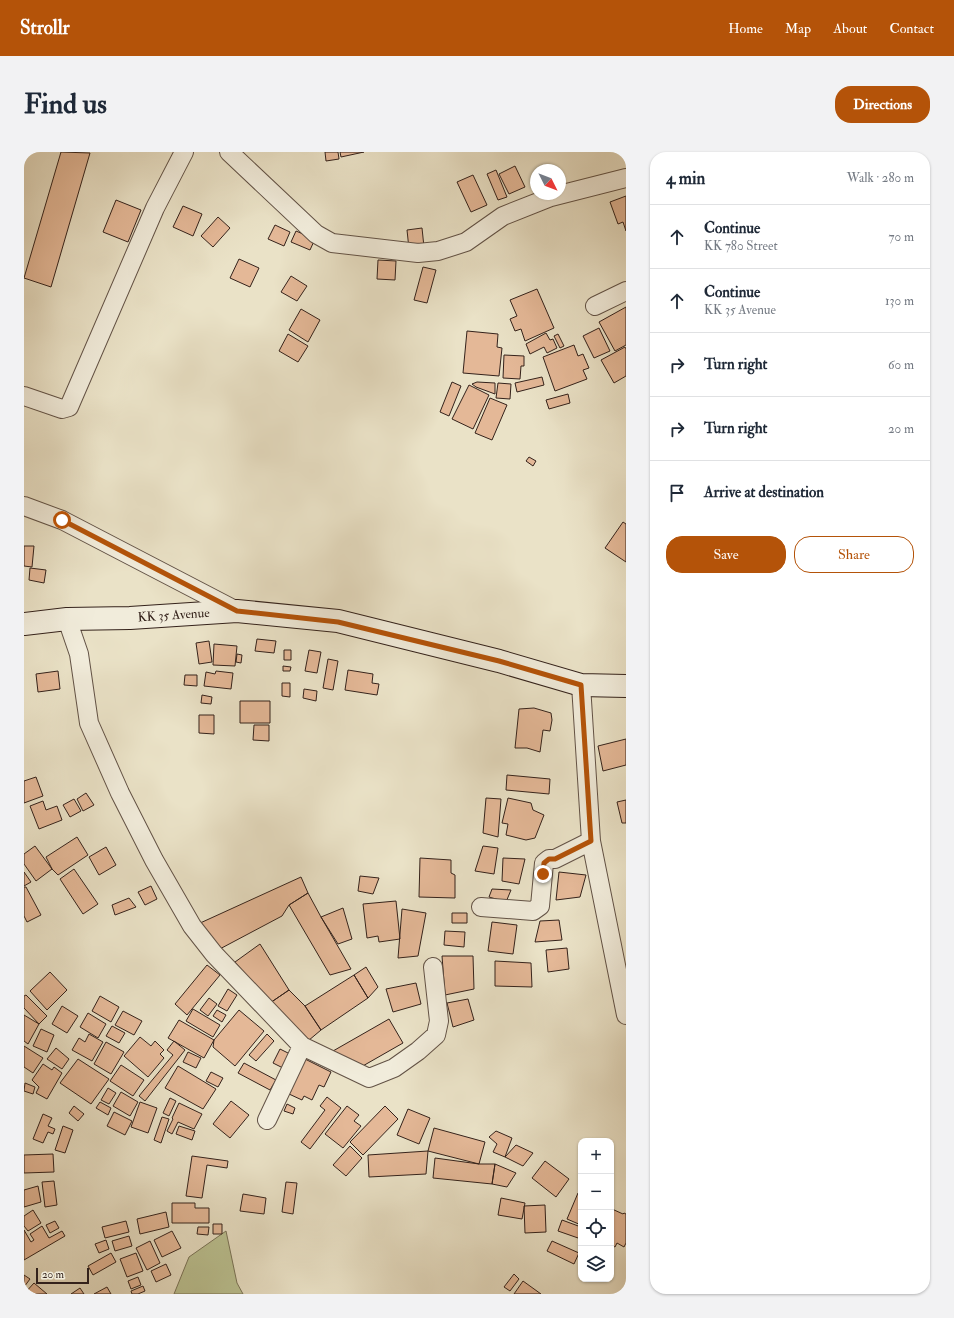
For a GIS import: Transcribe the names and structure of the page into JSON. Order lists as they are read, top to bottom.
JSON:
{
  "streets": {
    "main road": ["KK 35 Avenue"]
  },
  "scale_bar": "20 m",
  "north": "bottom right",
  "page": {
    "header": "Strollr",
    "nav": [
      "Home",
      "Map",
      "About",
      "Contact"
    ],
    "buttons": [
      "Directions",
      ["Save", "Share"]
    ],
    "title": "Find us",
    "heading": ["4 min", "Walk · 280 m"],
    "list": [
      ["Continue", "KK 780 Street", "70 m"],
      ["Continue", "KK 35 Avenue", "130 m"],
      ["Turn right", "60 m"],
      ["Turn right", "20 m"],
      "Arrive at destination"
    ],
    "map_buttons": ["+", "−"],
    "scale": "20 m"
  }
}
